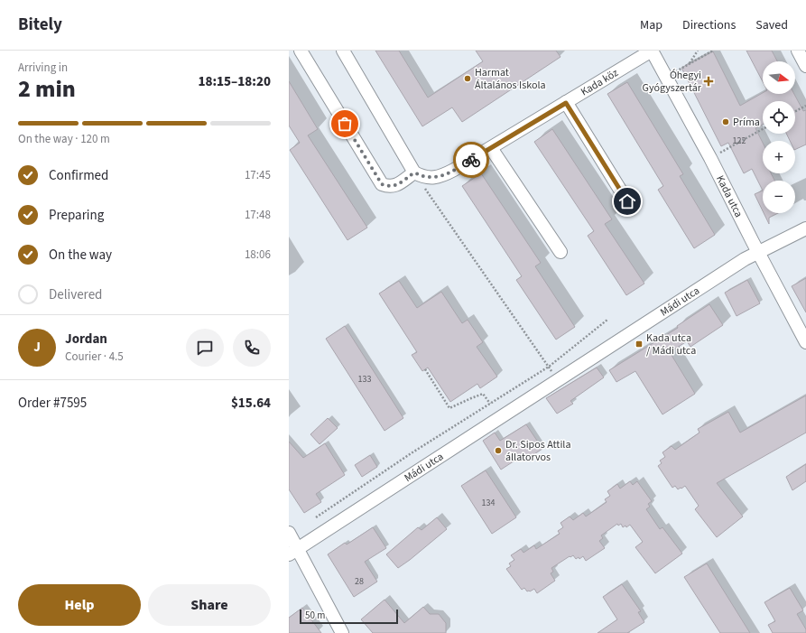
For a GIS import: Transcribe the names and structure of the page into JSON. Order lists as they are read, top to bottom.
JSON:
{
  "streets": {
    "street": ["Kada köz", "Kada utca", "Mádi utca"]
  },
  "crossings": [
    ["Kada köz", "Kada utca"],
    ["Kada utca", "Mádi utca"]
  ],
  "places": {
    "other": ["Harmat Általános Iskola", "Príma", "Dr. Sipos Attila állatorvos"],
    "health": ["Óhegyi Gyógyszertár"],
    "transit": ["Kada utca / Mádi utca"]
  },
  "house_numbers": [
    "122",
    "133",
    "134",
    "28"
  ],
  "scale_bar": "50 m",
  "north": "right",
  "page": {
    "header": "Bitely",
    "nav": ["Map", "Directions", "Saved"],
    "heading": ["2 min", "Arriving in", "18:15–18:20"],
    "panel": [
      "Jordan",
      "Courier · 4.5",
      "Order #7595",
      "$15.64"
    ],
    "map_buttons": ["+", "−"],
    "bar": "On the way · 120 m",
    "list": [
      ["Confirmed", "17:45"],
      ["Preparing", "17:48"],
      ["On the way", "18:06"],
      "Delivered"
    ],
    "round": "J",
    "buttons": ["Help", "Share"],
    "scale": "50 m"
  }
}
